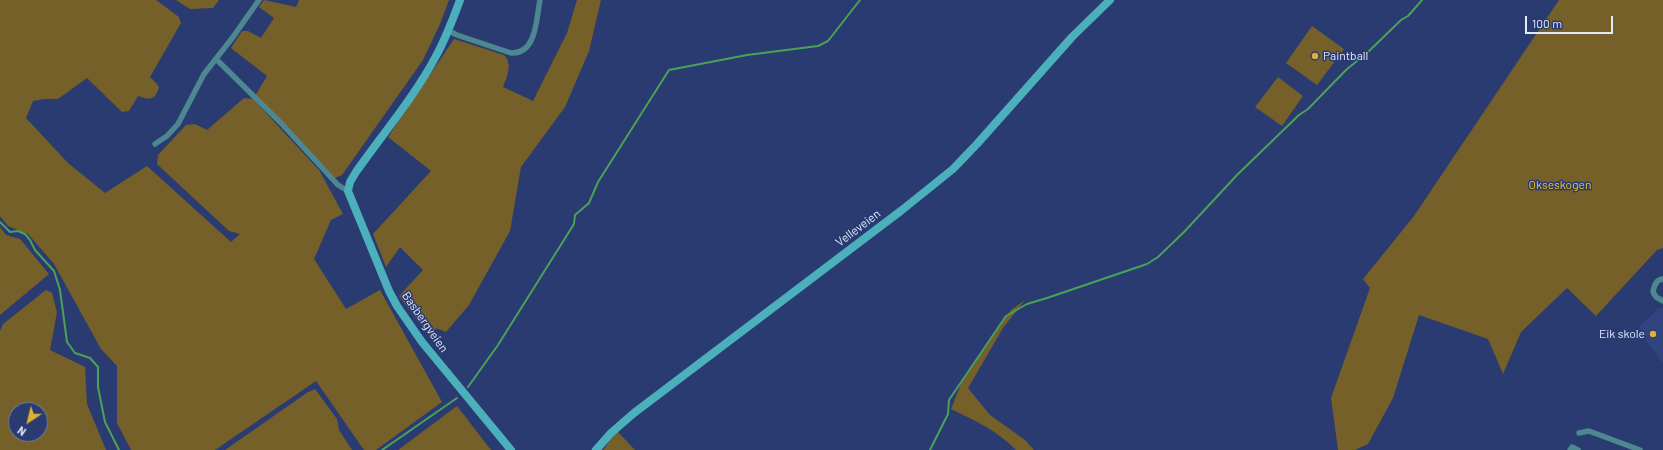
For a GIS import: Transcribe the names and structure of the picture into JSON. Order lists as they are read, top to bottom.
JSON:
{
  "streets": {
    "main road": ["Velleveien", "Basbergveien"]
  },
  "parks": ["Okseskogen"],
  "places": ["Paintball", "Eik skole"],
  "scale_bar": "100 m",
  "north": "bottom left"
}
